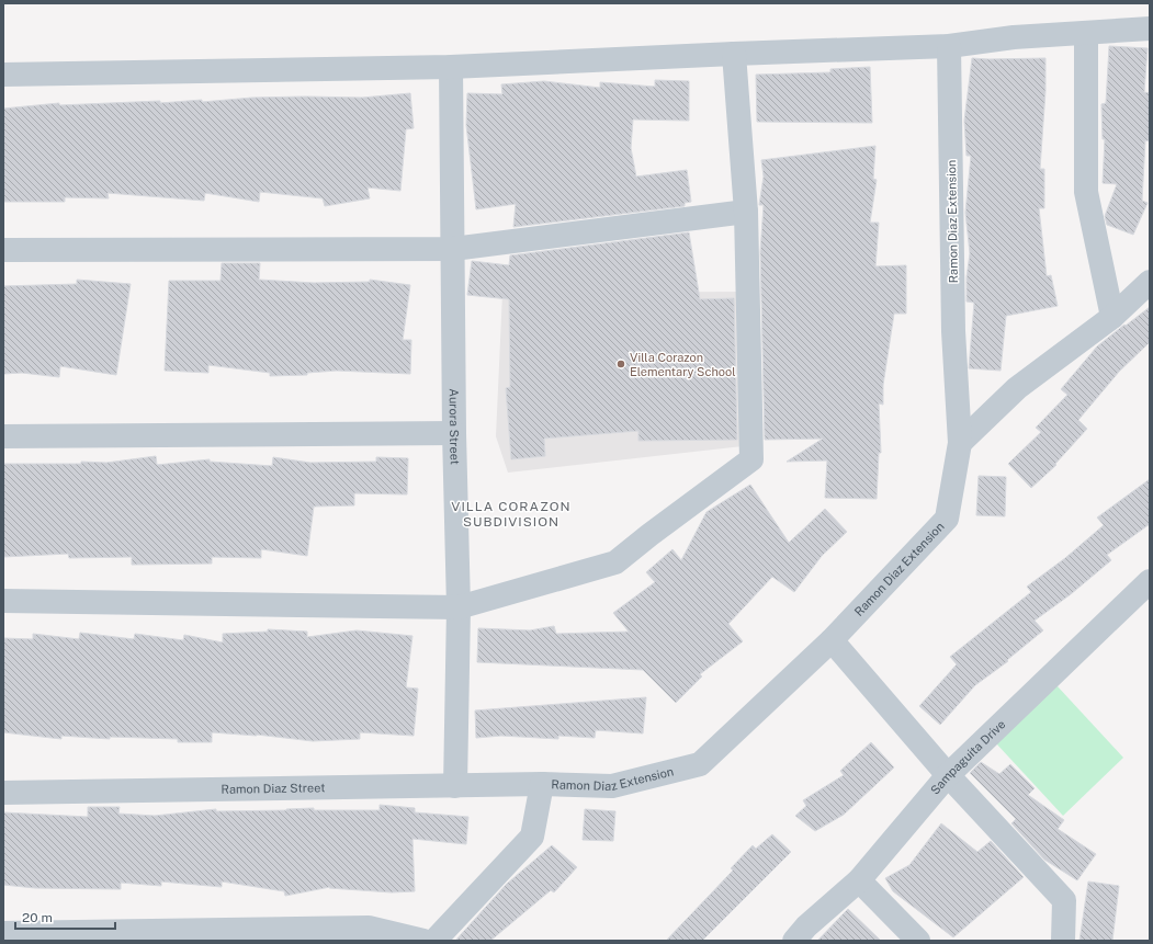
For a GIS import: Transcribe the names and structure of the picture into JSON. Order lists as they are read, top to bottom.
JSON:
{
  "streets": {
    "street": [
      "Ramon Diaz Extension",
      "Aurora Street",
      "Sampaguita Drive",
      "Ramon Diaz Street"
    ]
  },
  "crossings": [
    ["Ramon Diaz Extension", "Ramon Diaz Street"],
    ["Aurora Street", "Ramon Diaz Street"]
  ],
  "districts": ["VILLA CORAZON SUBDIVISION"],
  "places": ["Villa Corazon Elementary School"],
  "scale_bar": "20 m"
}
